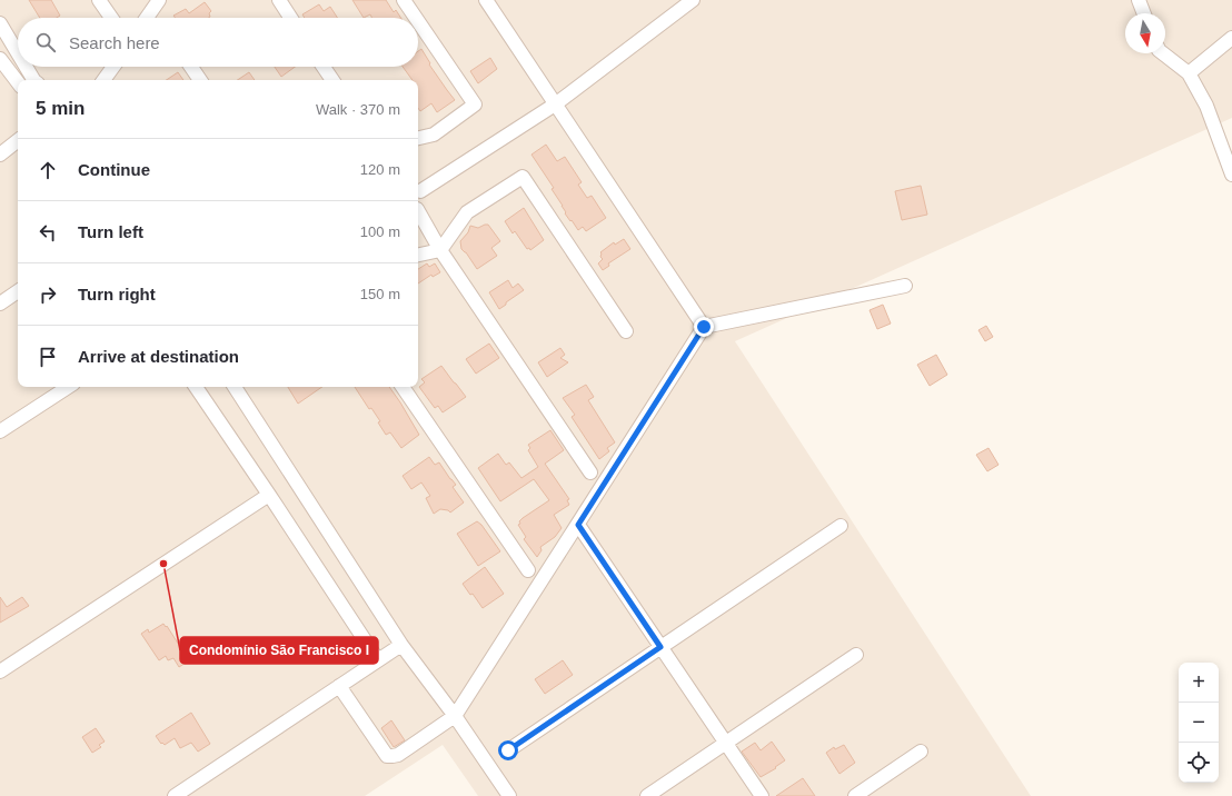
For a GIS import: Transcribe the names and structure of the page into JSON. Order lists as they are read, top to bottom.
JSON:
{
  "places": ["Condomínio São Francisco I"],
  "north": "bottom",
  "page": {
    "search": "Search here",
    "heading": ["5 min", "Walk · 370 m"],
    "list": [
      ["Continue", "120 m"],
      ["Turn left", "100 m"],
      ["Turn right", "150 m"],
      "Arrive at destination"
    ],
    "map_buttons": ["+", "−"]
  }
}
